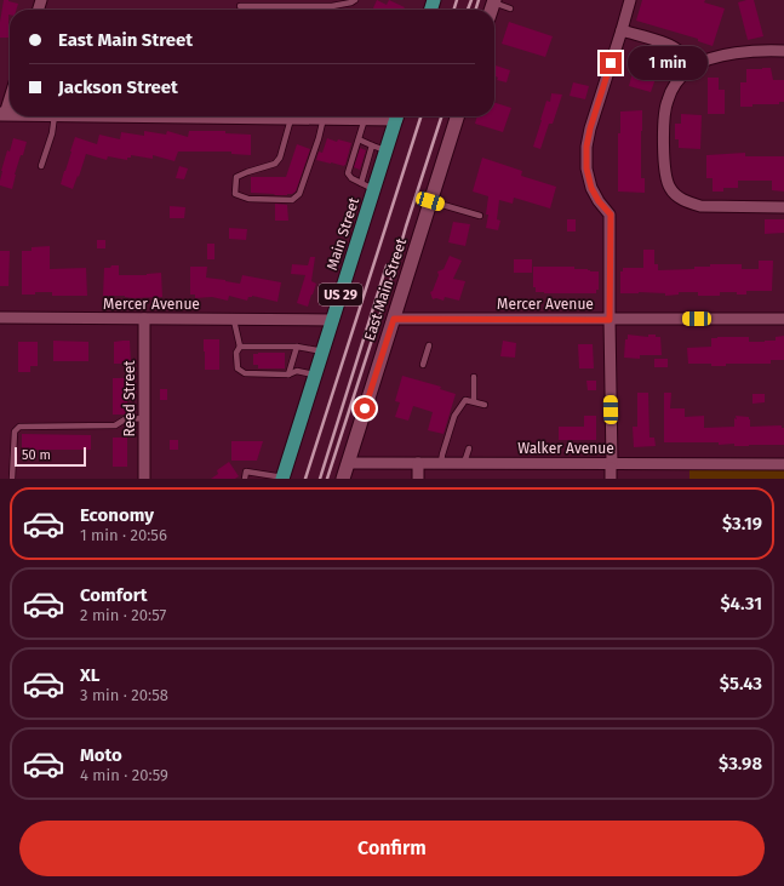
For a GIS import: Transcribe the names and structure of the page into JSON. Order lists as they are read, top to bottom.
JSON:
{
  "streets": {
    "main road": ["Main Street", "US 29"],
    "street": [
      "East Main Street",
      "Mercer Avenue",
      "Reed Street",
      "Walker Avenue"
    ]
  },
  "crossings": [
    ["Main Street", "Mercer Avenue"],
    ["East Main Street", "Mercer Avenue"],
    ["East Main Street", "Walker Avenue"],
    ["Mercer Avenue", "Reed Street"]
  ],
  "scale_bar": "50 m",
  "page": {
    "banner": ["East Main Street", "Jackson Street"],
    "bubble": "1 min",
    "scale": "50 m",
    "list": [
      {
        "name": "Economy",
        "note": "1 min · 20:56",
        "value": "$3.19"
      },
      {
        "name": "Comfort",
        "note": "2 min · 20:57",
        "value": "$4.31"
      },
      {
        "name": "XL",
        "note": "3 min · 20:58",
        "value": "$5.43"
      },
      {
        "name": "Moto",
        "note": "4 min · 20:59",
        "value": "$3.98"
      }
    ],
    "buttons": "Confirm"
  }
}
